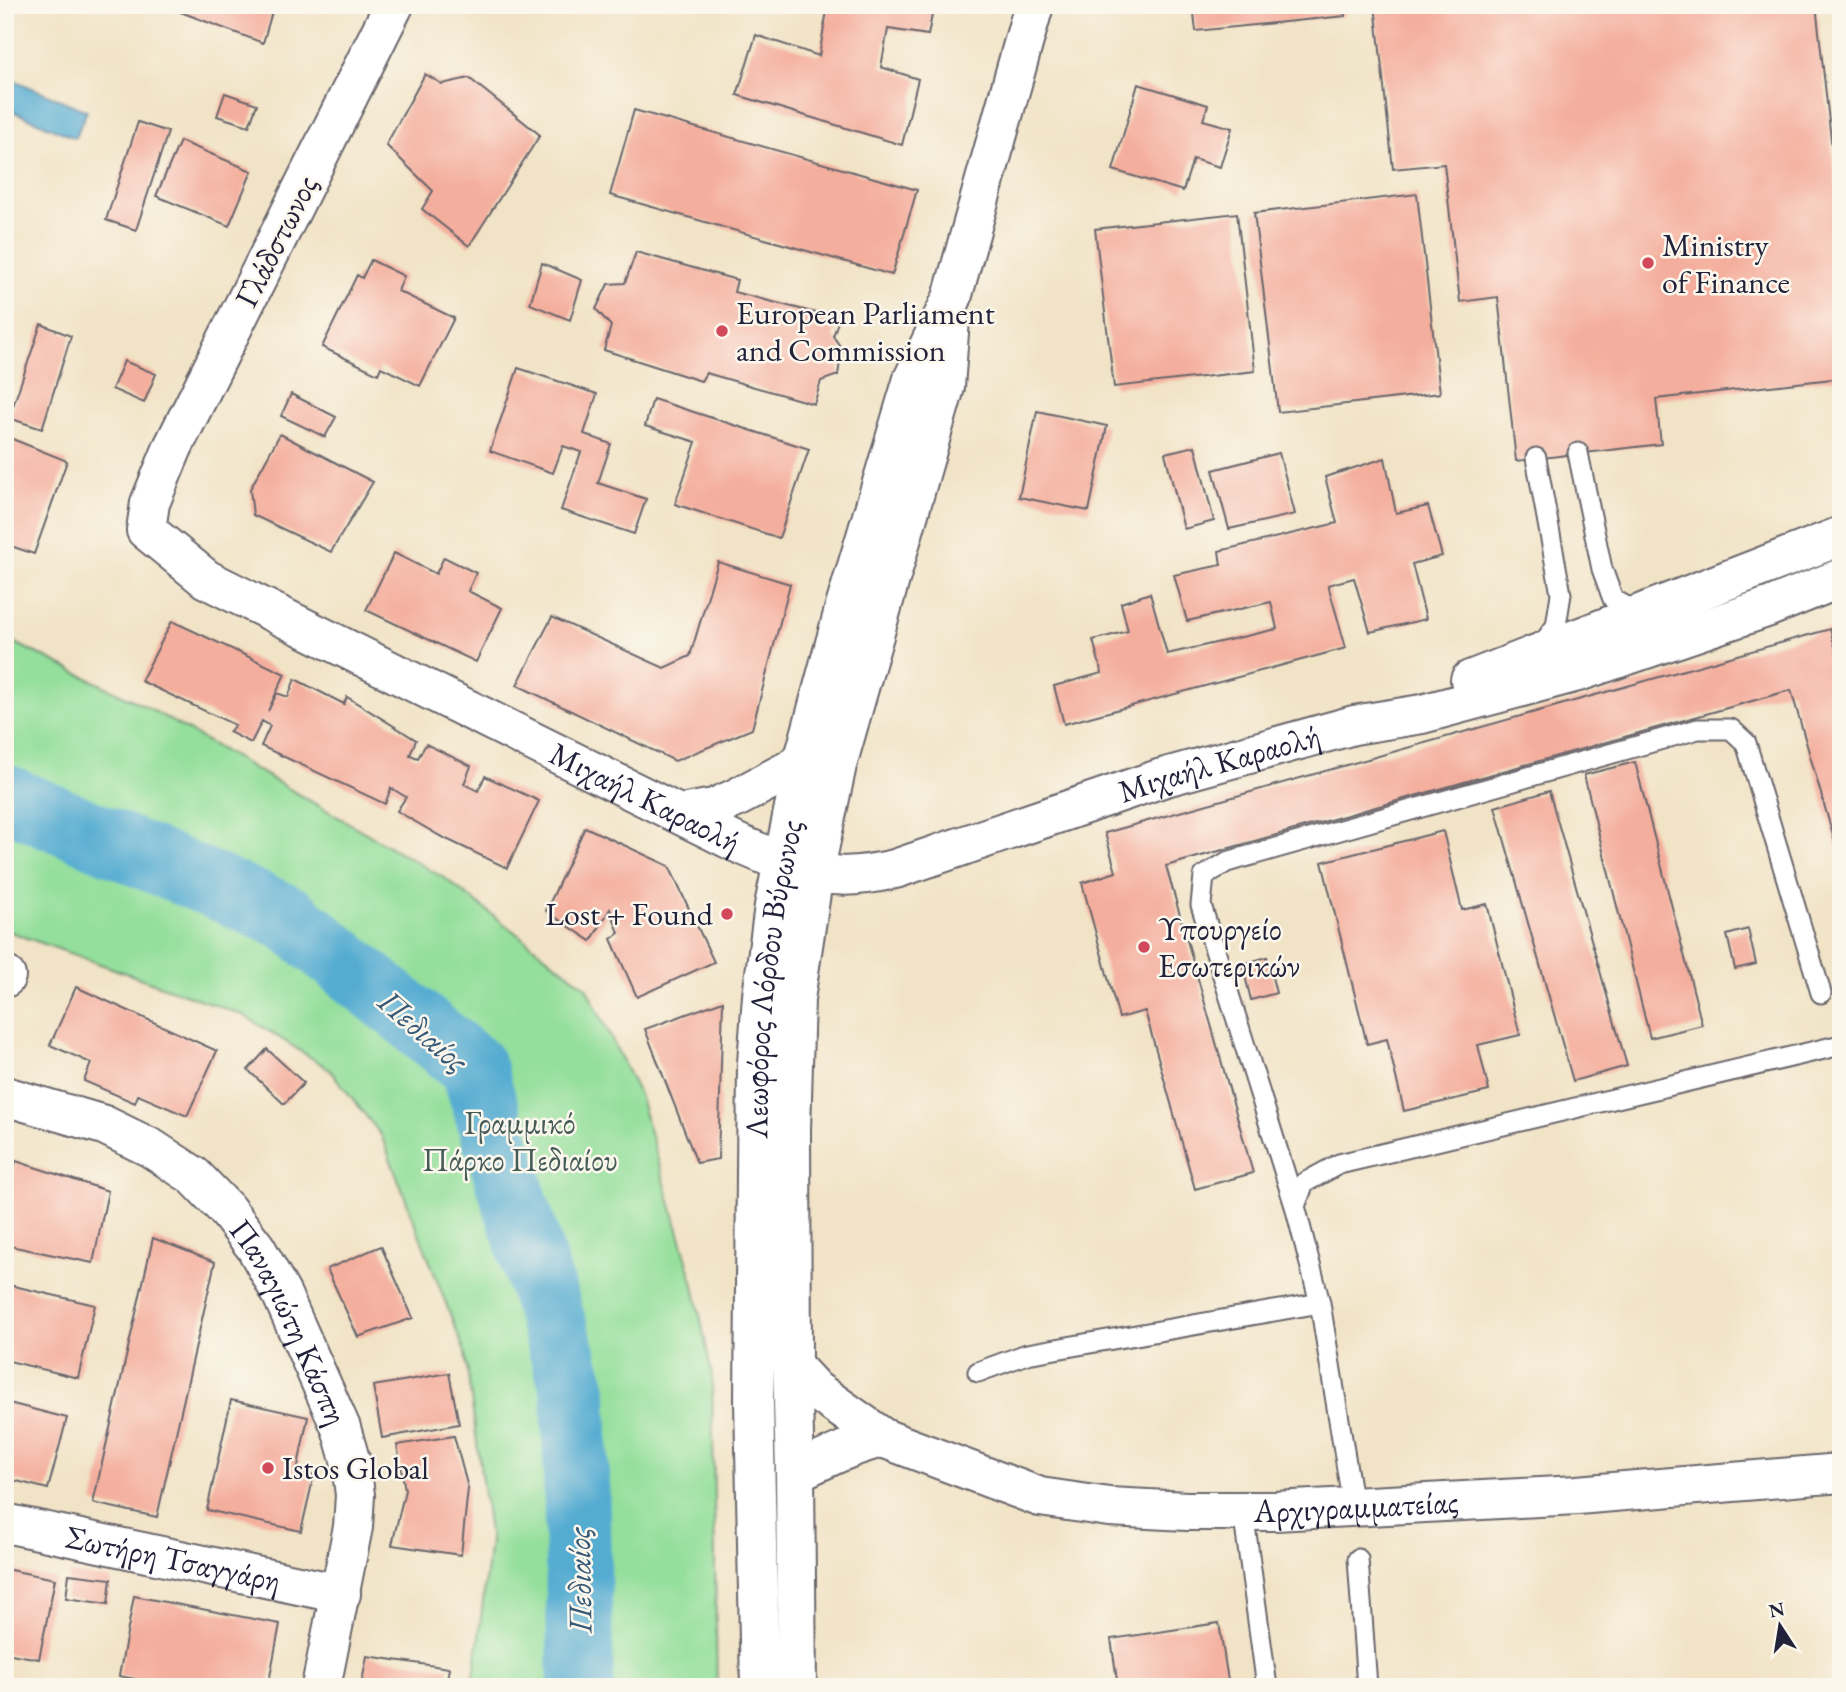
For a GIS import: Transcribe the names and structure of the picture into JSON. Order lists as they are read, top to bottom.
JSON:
{
  "streets": {
    "street": [
      "Γλάδστωνος",
      "Μιχαήλ Καραολή",
      "Λεωφόρος Λόρδου Βύρωνος",
      "Παναγιώτη Κάσπη",
      "Αρχιγραμματείας",
      "Σωτήρη Τσαγγάρη"
    ]
  },
  "crossings": [
    ["Γλάδστωνος", "Μιχαήλ Καραολή"],
    ["Μιχαήλ Καραολή", "Λεωφόρος Λόρδου Βύρωνος"],
    ["Λεωφόρος Λόρδου Βύρωνος", "Αρχιγραμματείας"],
    ["Παναγιώτη Κάσπη", "Σωτήρη Τσαγγάρη"]
  ],
  "water": ["Πεδιαίος"],
  "parks": ["Γραμμικό Πάρκο Πεδιαίου"],
  "places": [
    "Ministry of Finance",
    "European Parliament and Commission",
    "Lost + Found",
    "Υπουργείο Εσωτερικών",
    "Istos Global"
  ],
  "north": "top"
}
